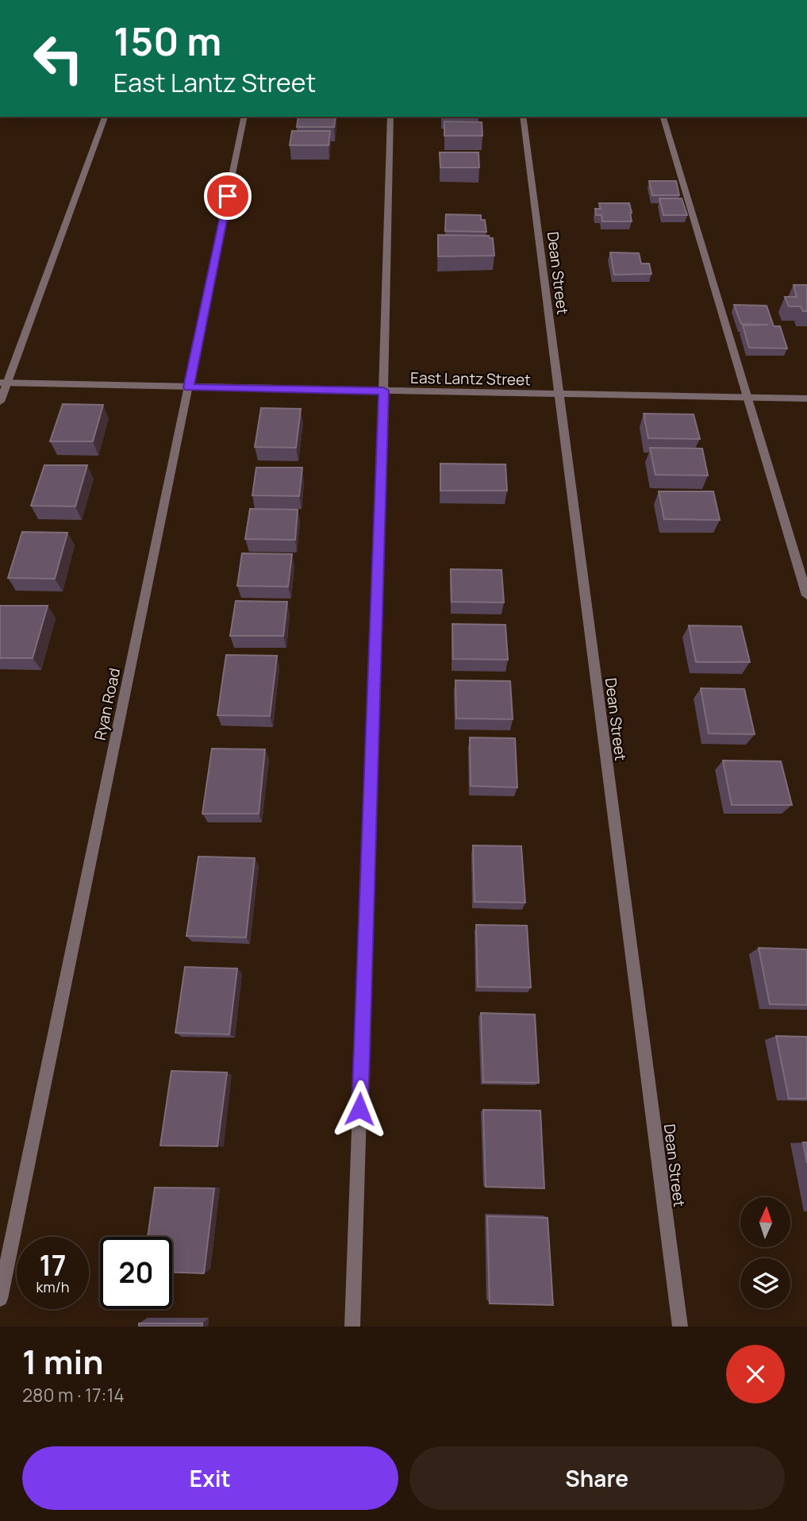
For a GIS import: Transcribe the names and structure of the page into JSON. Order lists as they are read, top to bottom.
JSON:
{
  "streets": {
    "street": ["Dean Street", "East Lantz Street", "Ryan Road"]
  },
  "crossings": [
    ["Dean Street", "East Lantz Street"],
    ["East Lantz Street", "Ryan Road"]
  ],
  "north": "top",
  "page": {
    "turn": ["150 m", "East Lantz Street"],
    "speed": "17 km/h",
    "limit": "20",
    "heading": ["1 min", "280 m · 17:14"],
    "buttons": ["Exit", "Share"]
  }
}
